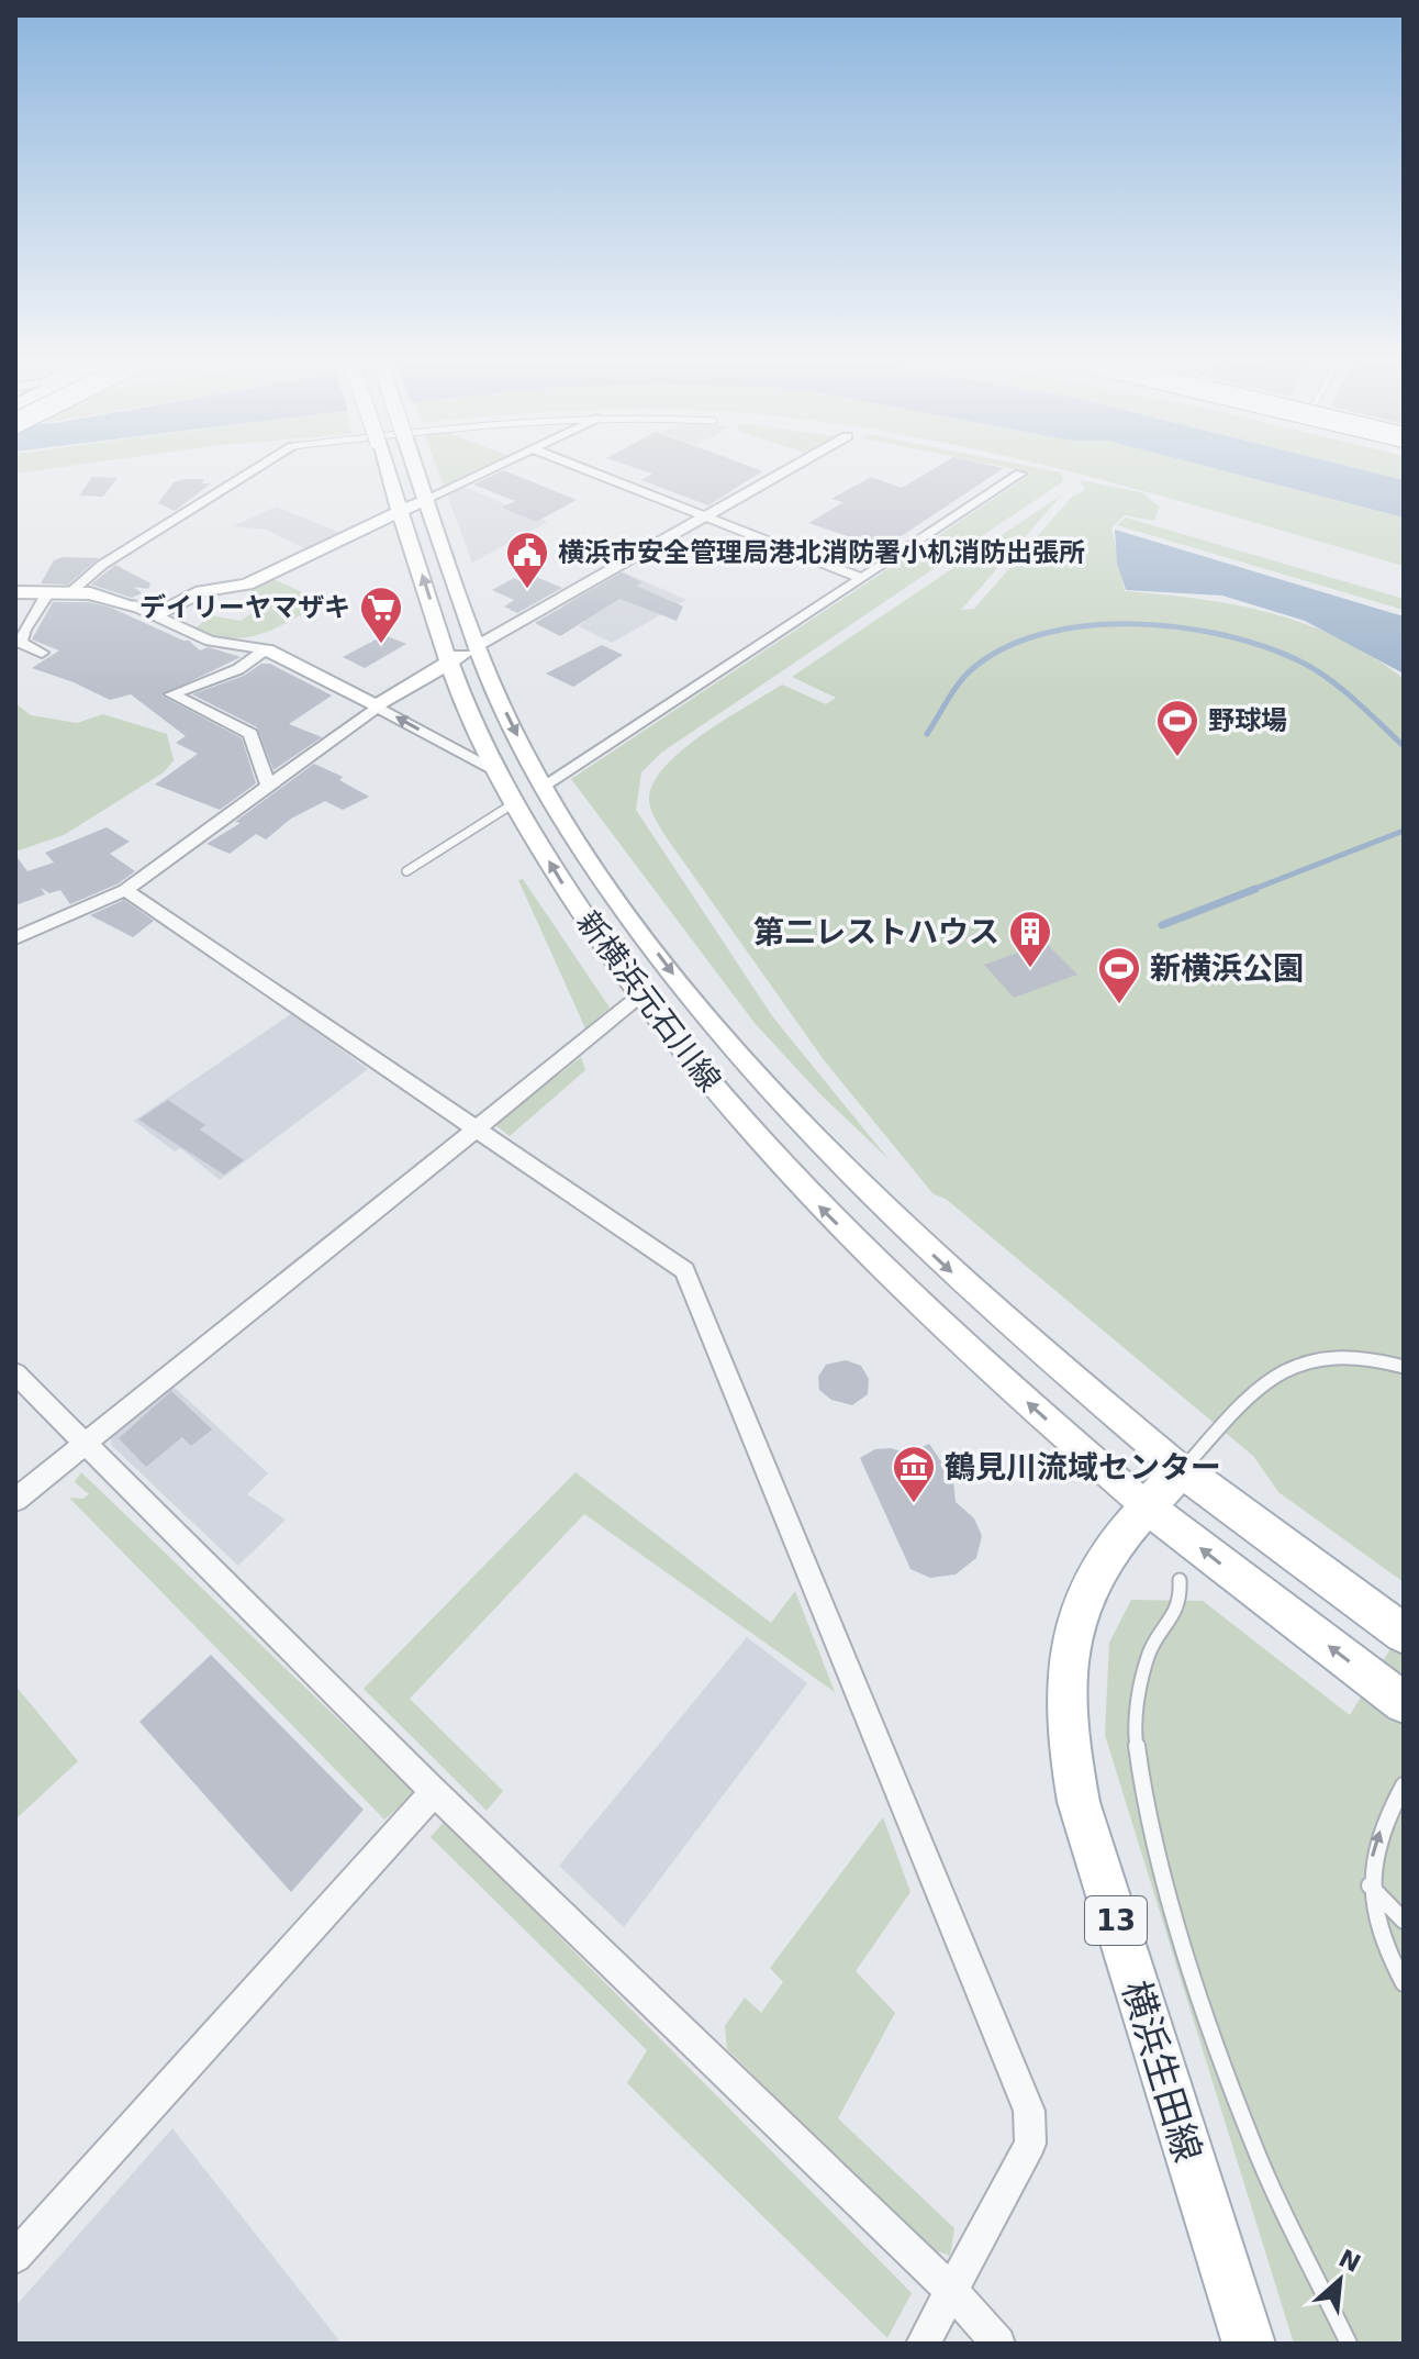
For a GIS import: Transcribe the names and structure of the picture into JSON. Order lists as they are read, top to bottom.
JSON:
{
  "streets": {
    "main road": ["13", "横浜生田線"],
    "street": ["新横浜元石川線"]
  },
  "crossings": [
    ["新横浜元石川線", "横浜生田線"]
  ],
  "places": {
    "public building": ["横浜市安全管理局港北消防署小机消防出張所"],
    "supermarket": ["デイリーヤマザキ"],
    "sports": ["野球場", "新横浜公園"],
    "building": ["第二レストハウス"],
    "museum": ["鶴見川流域センター"]
  },
  "north": "top right"
}
